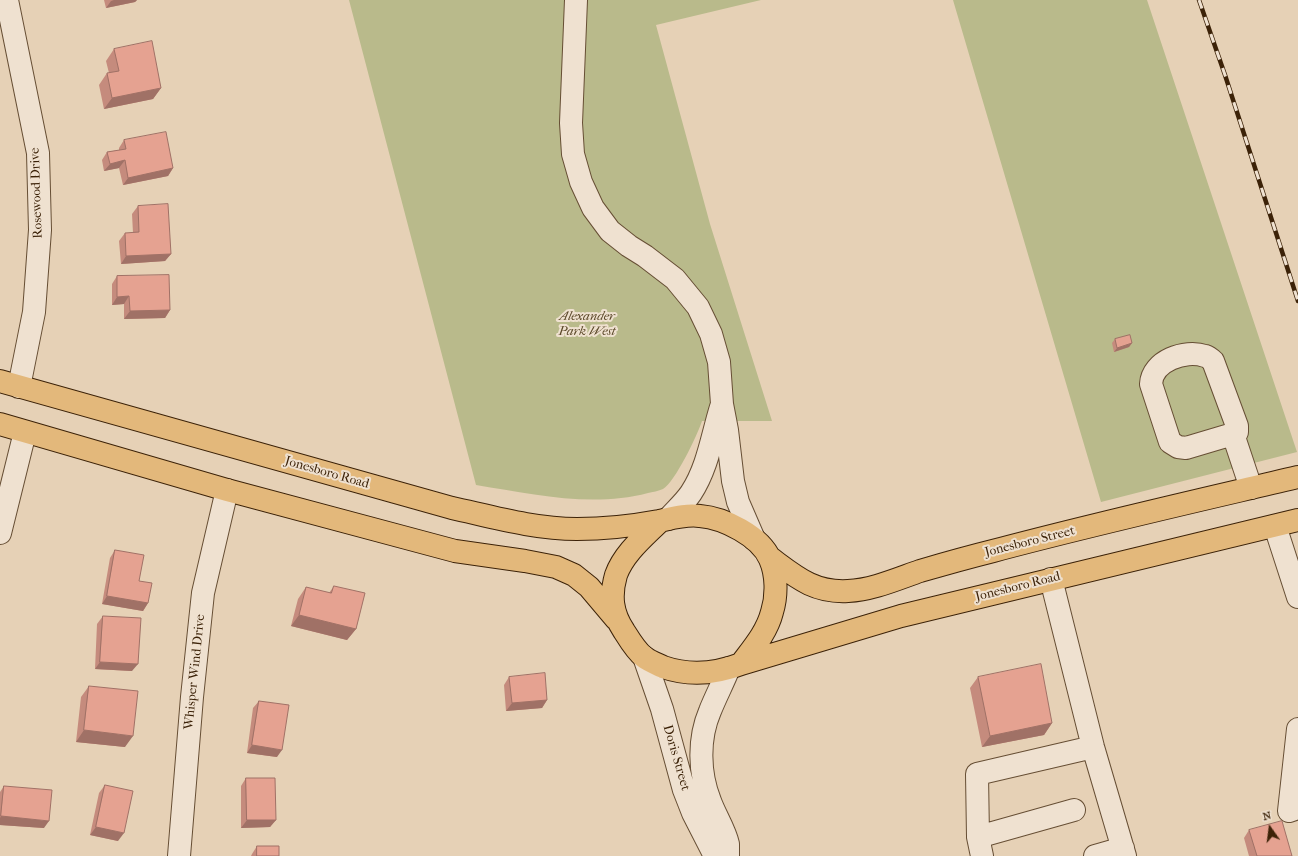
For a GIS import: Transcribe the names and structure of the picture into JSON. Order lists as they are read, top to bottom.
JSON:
{
  "streets": {
    "main road": ["Jonesboro Road", "Jonesboro Street"],
    "street": ["Rosewood Drive", "Whisper Wind Drive", "Doris Street"]
  },
  "crossings": [
    ["Rosewood Drive", "Jonesboro Road"],
    ["Jonesboro Road", "Jonesboro Street"],
    ["Jonesboro Road", "Doris Street"]
  ],
  "parks": ["Alexander Park West"],
  "north": "top"
}
